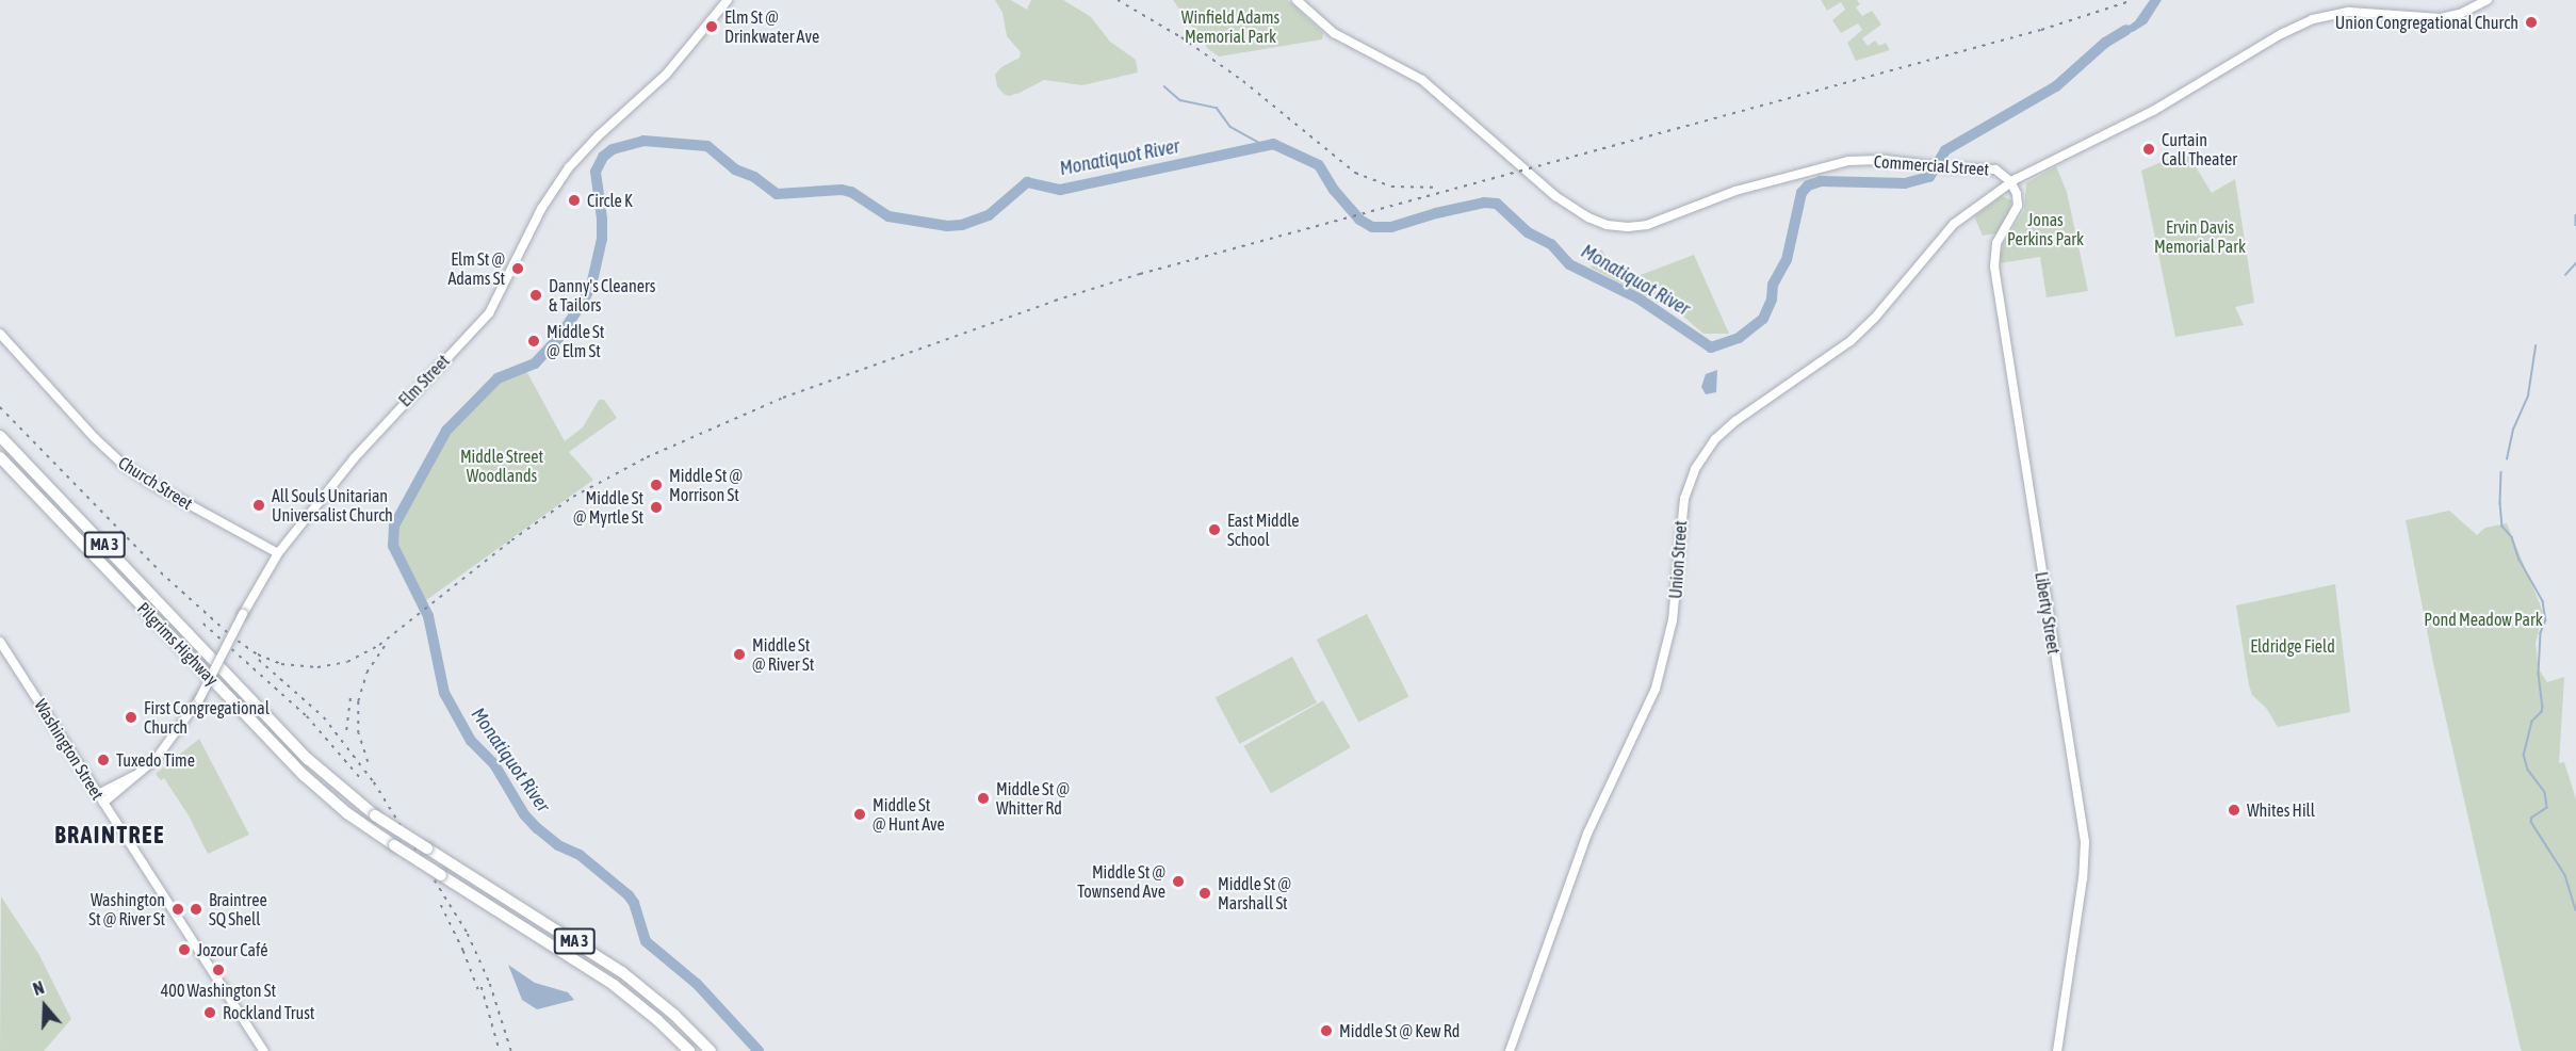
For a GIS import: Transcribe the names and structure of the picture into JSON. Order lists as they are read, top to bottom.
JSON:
{
  "streets": {
    "highway": ["MA 3", "Pilgrims Highway"],
    "main road": [
      "Commercial Street",
      "Elm Street",
      "Church Street",
      "Union Street",
      "Liberty Street",
      "Washington Street"
    ]
  },
  "crossings": [
    ["Commercial Street", "Union Street"],
    ["Commercial Street", "Liberty Street"],
    ["Elm Street", "Church Street"],
    ["Elm Street", "Washington Street"],
    ["Union Street", "Liberty Street"]
  ],
  "districts": ["BRAINTREE"],
  "water": ["Monatiquot River"],
  "parks": [
    "Winfield Adams Memorial Park",
    "Jonas Perkins Park",
    "Ervin Davis Memorial Park",
    "Middle Street Woodlands",
    "Pond Meadow Park",
    "Eldridge Field"
  ],
  "places": [
    "Union Congregational Church",
    "Elm St @ Drinkwater Ave",
    "Curtain Call Theater",
    "Circle K",
    "Elm St @ Adams St",
    "Danny's Cleaners & Tailors",
    "Middle St @ Elm St",
    "Middle St @ Morrison St",
    "All Souls Unitarian Universalist Church",
    "Middle St @ Myrtle St",
    "East Middle School",
    "Middle St @ River St",
    "First Congregational Church",
    "Tuxedo Time",
    "Middle St @ Whitter Rd",
    "Whites Hill",
    "Middle St @ Hunt Ave",
    "Middle St @ Townsend Ave",
    "Middle St @ Marshall St",
    "Washington St @ River St",
    "Braintree SQ Shell",
    "Jozour Café",
    "400 Washington St",
    "Rockland Trust",
    "Middle St @ Kew Rd"
  ],
  "north": "top"
}
